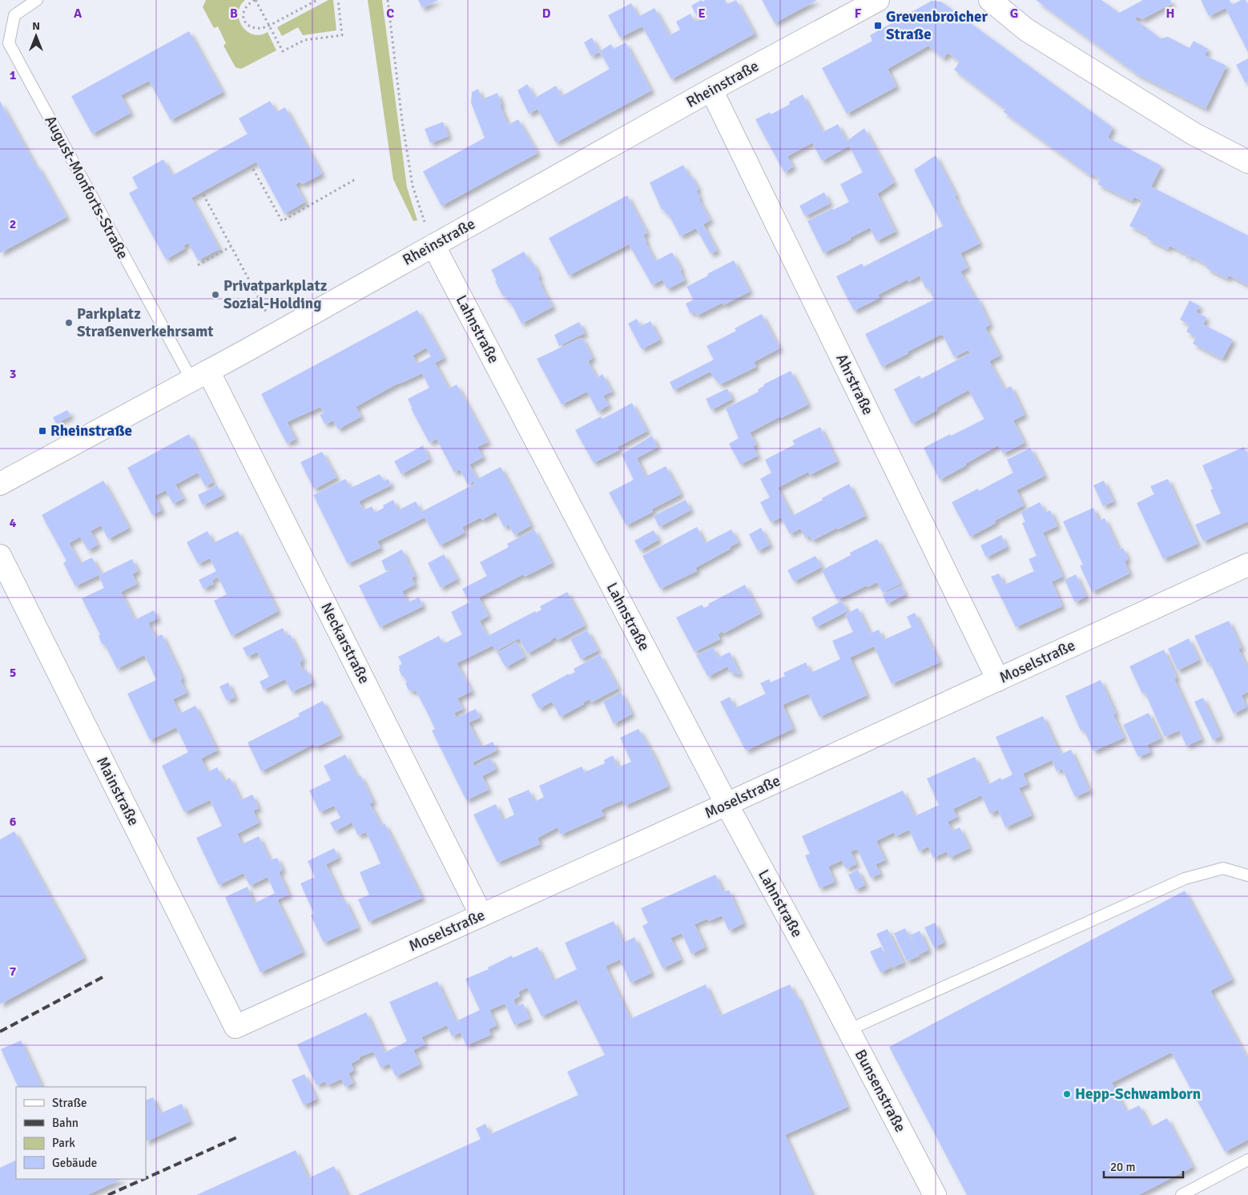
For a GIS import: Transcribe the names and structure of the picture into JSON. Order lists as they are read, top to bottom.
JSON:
{
  "streets": {
    "street": [
      "Rheinstraße",
      "Lahnstraße",
      "Ahrstraße",
      "Neckarstraße",
      "Moselstraße",
      "Mainstraße",
      "Bunsenstraße"
    ],
    "lane": ["August-Monforts-Straße"]
  },
  "crossings": [
    ["Rheinstraße", "August-Monforts-Straße"],
    ["Rheinstraße", "Lahnstraße"],
    ["Rheinstraße", "Ahrstraße"],
    ["Rheinstraße", "Neckarstraße"],
    ["August-Monforts-Straße", "Neckarstraße"],
    ["Lahnstraße", "Moselstraße"],
    ["Lahnstraße", "Bunsenstraße"],
    ["Ahrstraße", "Moselstraße"],
    ["Neckarstraße", "Moselstraße"],
    ["Moselstraße", "Mainstraße"]
  ],
  "places": {
    "transit": ["Grevenbroicher Straße", "Rheinstraße"],
    "other": ["Privatparkplatz Sozial-Holding", "Parkplatz Straßenverkehrsamt", "Hepp-Schwamborn"]
  },
  "legend": [
    "Straße",
    "Bahn",
    "Park",
    "Gebäude"
  ],
  "scale_bar": "20 m",
  "north": "top",
  "grid": {
    "columns": [
      "A",
      "B",
      "C",
      "D",
      "E",
      "F",
      "G",
      "H"
    ],
    "rows": [
      "1",
      "2",
      "3",
      "4",
      "5",
      "6",
      "7"
    ]
  }
}
